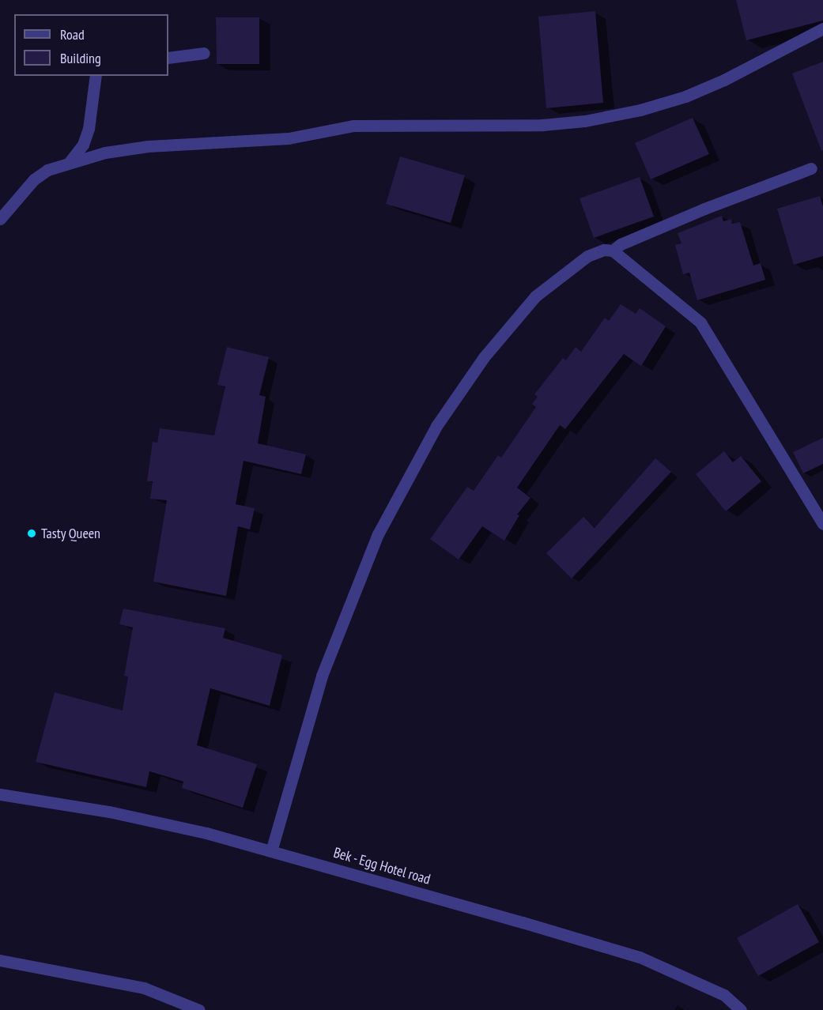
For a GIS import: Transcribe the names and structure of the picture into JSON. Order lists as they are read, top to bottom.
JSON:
{
  "streets": {
    "street": ["Bek - Egg Hotel road"]
  },
  "places": ["Tasty Queen"],
  "legend": ["Road", "Building"]
}
